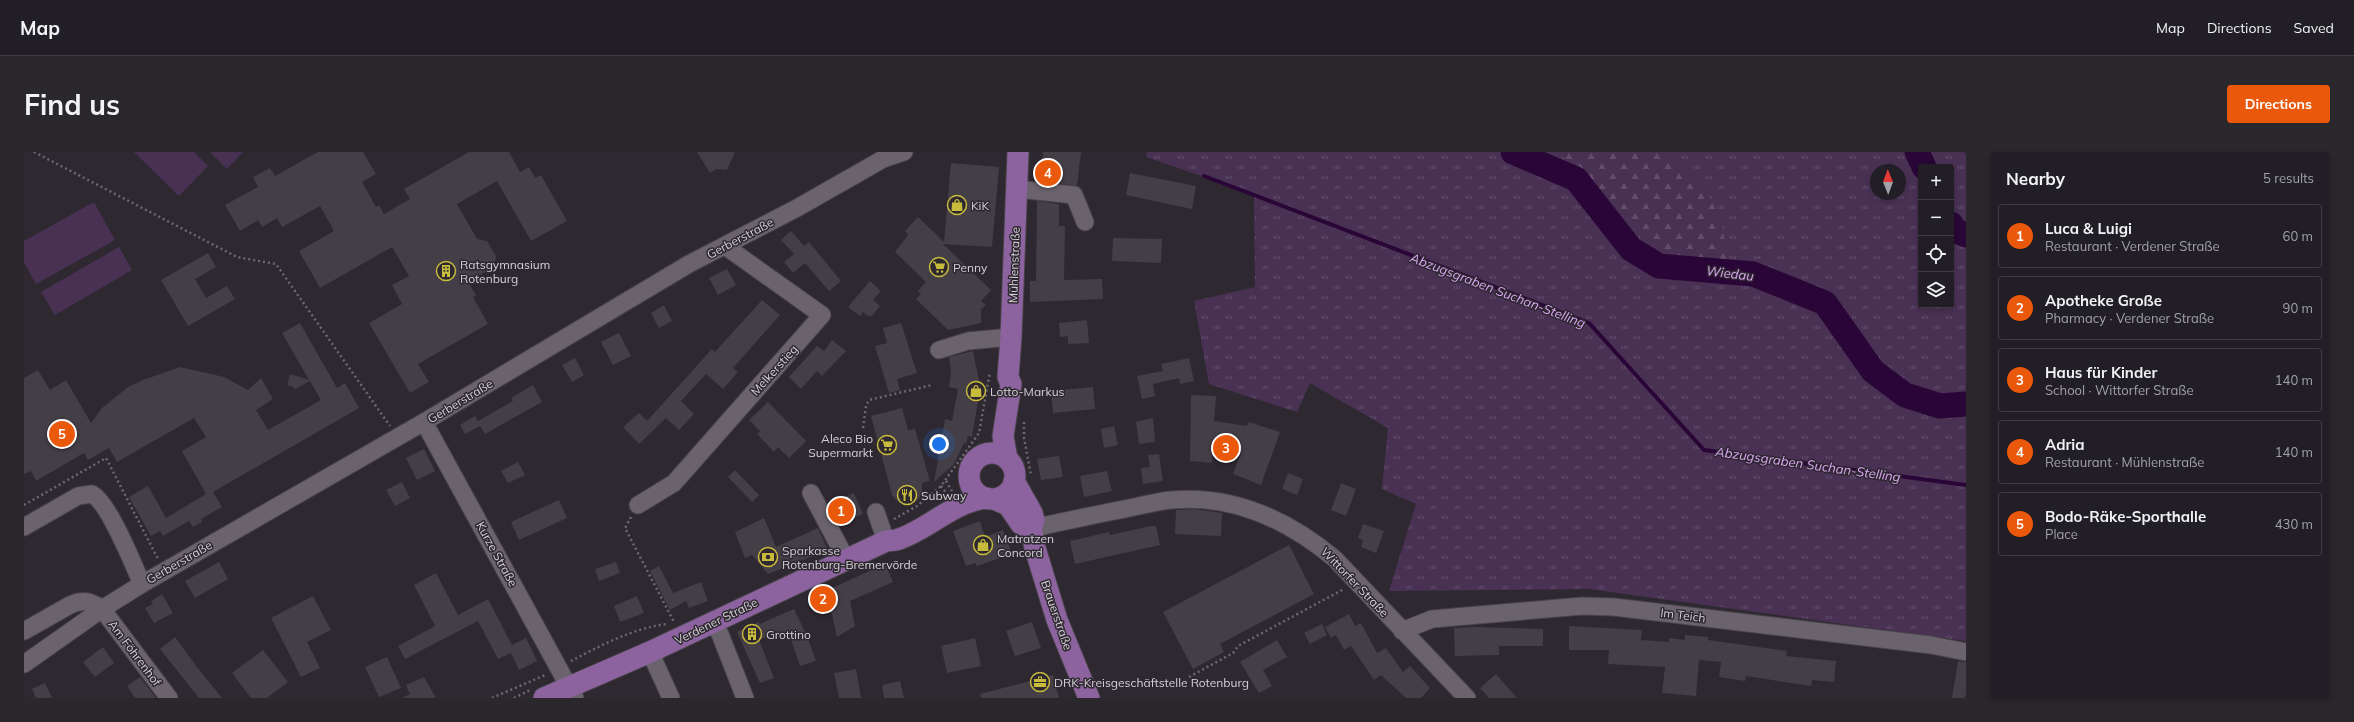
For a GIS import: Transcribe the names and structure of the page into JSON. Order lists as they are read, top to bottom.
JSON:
{
  "streets": {
    "main road": ["Mühlenstraße", "Brauerstraße", "Verdener Straße"],
    "street": [
      "Gerberstraße",
      "Melkerstieg",
      "Kurze Straße",
      "Wittorfer Straße",
      "Im Teich",
      "Am Föhrenhof"
    ]
  },
  "crossings": [
    ["Gerberstraße", "Melkerstieg"],
    ["Gerberstraße", "Kurze Straße"],
    ["Gerberstraße", "Am Föhrenhof"],
    ["Mühlenstraße", "Brauerstraße"],
    ["Mühlenstraße", "Verdener Straße"],
    ["Kurze Straße", "Verdener Straße"],
    ["Wittorfer Straße", "Brauerstraße"],
    ["Wittorfer Straße", "Im Teich"],
    ["Brauerstraße", "Verdener Straße"]
  ],
  "water": ["Wiedau", "Abzugsgraben Suchan-Stelling"],
  "places": {
    "shop": ["KiK", "Lotto-Markus", "Matratzen Concord"],
    "supermarket": ["Penny", "Aleco Bio Supermarkt"],
    "building": ["Ratsgymnasium Rotenburg", "Grottino"],
    "restaurant": ["Subway"],
    "bank": ["Sparkasse Rotenburg-Bremervörde"],
    "office": ["DRK-Kreisgeschäftstelle Rotenburg"]
  },
  "north": "top",
  "page": {
    "header": "Map",
    "nav": ["Map", "Directions", "Saved"],
    "buttons": "Directions",
    "title": "Find us",
    "heading": ["Nearby", "5 results"],
    "pins": [
      "4",
      "5",
      "3",
      "1",
      "2"
    ],
    "map_buttons": ["+", "−"],
    "list": [
      {
        "mark": "1",
        "name": "Luca & Luigi",
        "note": "Restaurant · Verdener Straße",
        "value": "60 m"
      },
      {
        "mark": "2",
        "name": "Apotheke Große",
        "note": "Pharmacy · Verdener Straße",
        "value": "90 m"
      },
      {
        "mark": "3",
        "name": "Haus für Kinder",
        "note": "School · Wittorfer Straße",
        "value": "140 m"
      },
      {
        "mark": "4",
        "name": "Adria",
        "note": "Restaurant · Mühlenstraße",
        "value": "140 m"
      },
      {
        "mark": "5",
        "name": "Bodo-Räke-Sporthalle",
        "note": "Place",
        "value": "430 m"
      }
    ]
  }
}
